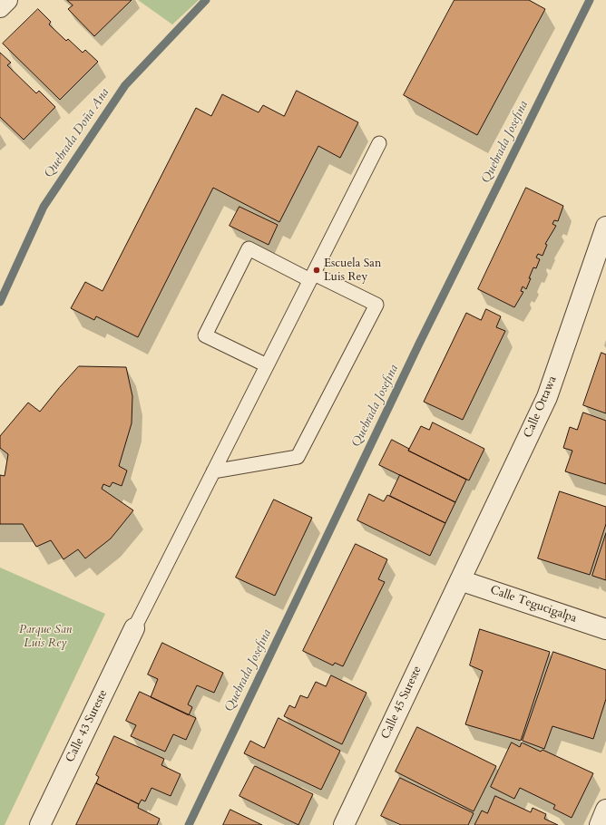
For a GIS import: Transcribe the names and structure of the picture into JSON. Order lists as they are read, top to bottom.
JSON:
{
  "streets": {
    "street": [
      "Calle Ottawa",
      "Calle Tegucigalpa",
      "Calle 45 Sureste",
      "Calle 43 Sureste"
    ]
  },
  "crossings": [
    ["Calle Ottawa", "Calle Tegucigalpa"],
    ["Calle Ottawa", "Calle 45 Sureste"],
    ["Calle Tegucigalpa", "Calle 45 Sureste"]
  ],
  "water": ["Quebrada Doña Ana", "Quebrada Josefina"],
  "parks": ["Parque San Luis Rey"],
  "places": ["Escuela San Luis Rey"]
}
